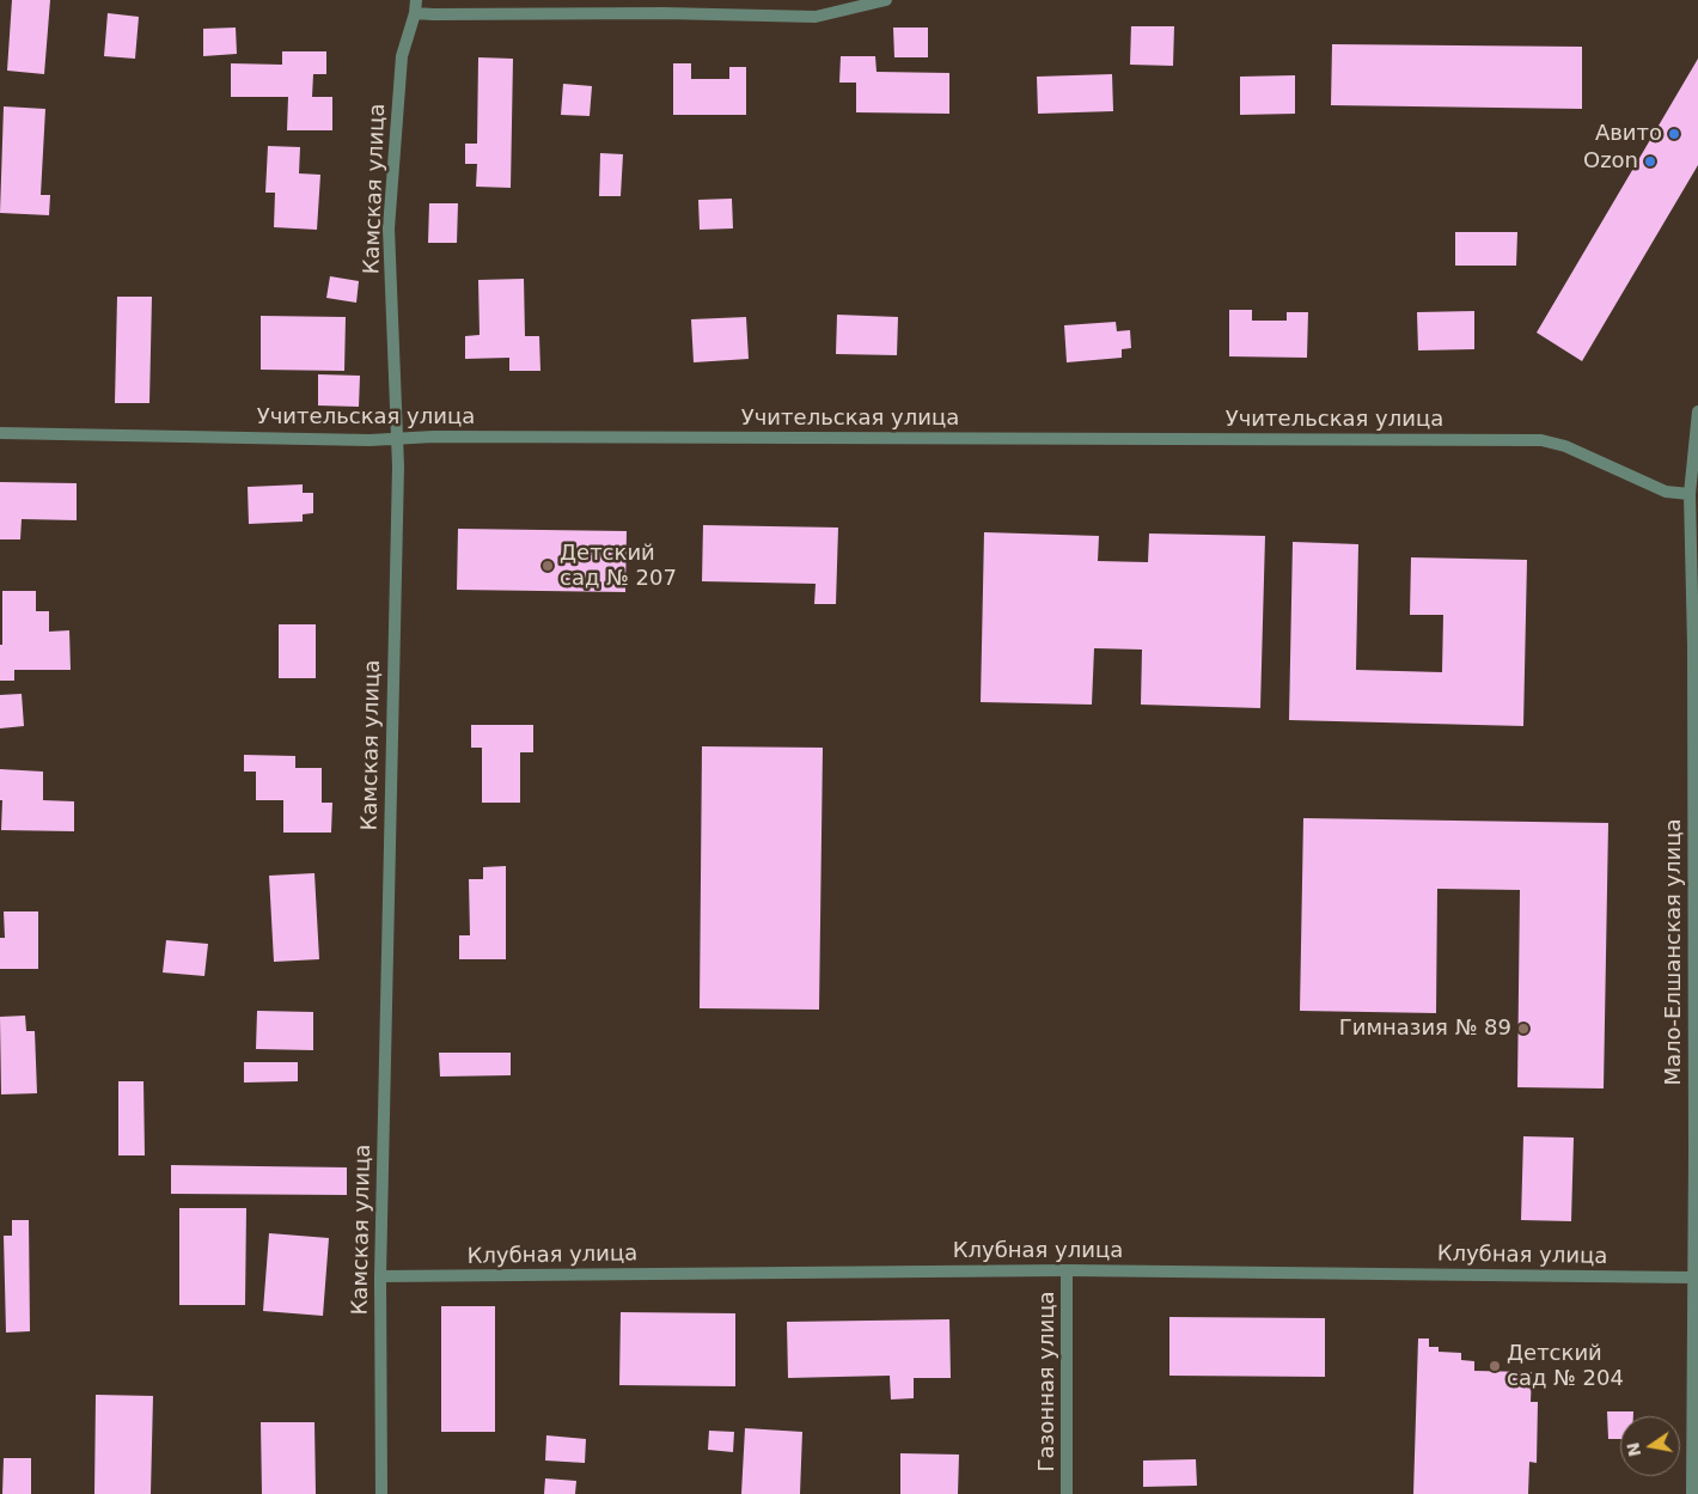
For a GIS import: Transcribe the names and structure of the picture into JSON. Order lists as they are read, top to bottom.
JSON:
{
  "streets": {
    "street": [
      "Камская улица",
      "Учительская улица",
      "Мало-Елшанская улица",
      "Клубная улица",
      "Газонная улица"
    ]
  },
  "crossings": [
    ["Камская улица", "Учительская улица"],
    ["Камская улица", "Клубная улица"],
    ["Учительская улица", "Мало-Елшанская улица"],
    ["Мало-Елшанская улица", "Клубная улица"],
    ["Клубная улица", "Газонная улица"]
  ],
  "places": [
    "Авито",
    "Ozon",
    "Детский сад № 207",
    "Гимназия № 89",
    "Детский сад № 204"
  ],
  "north": "left"
}
